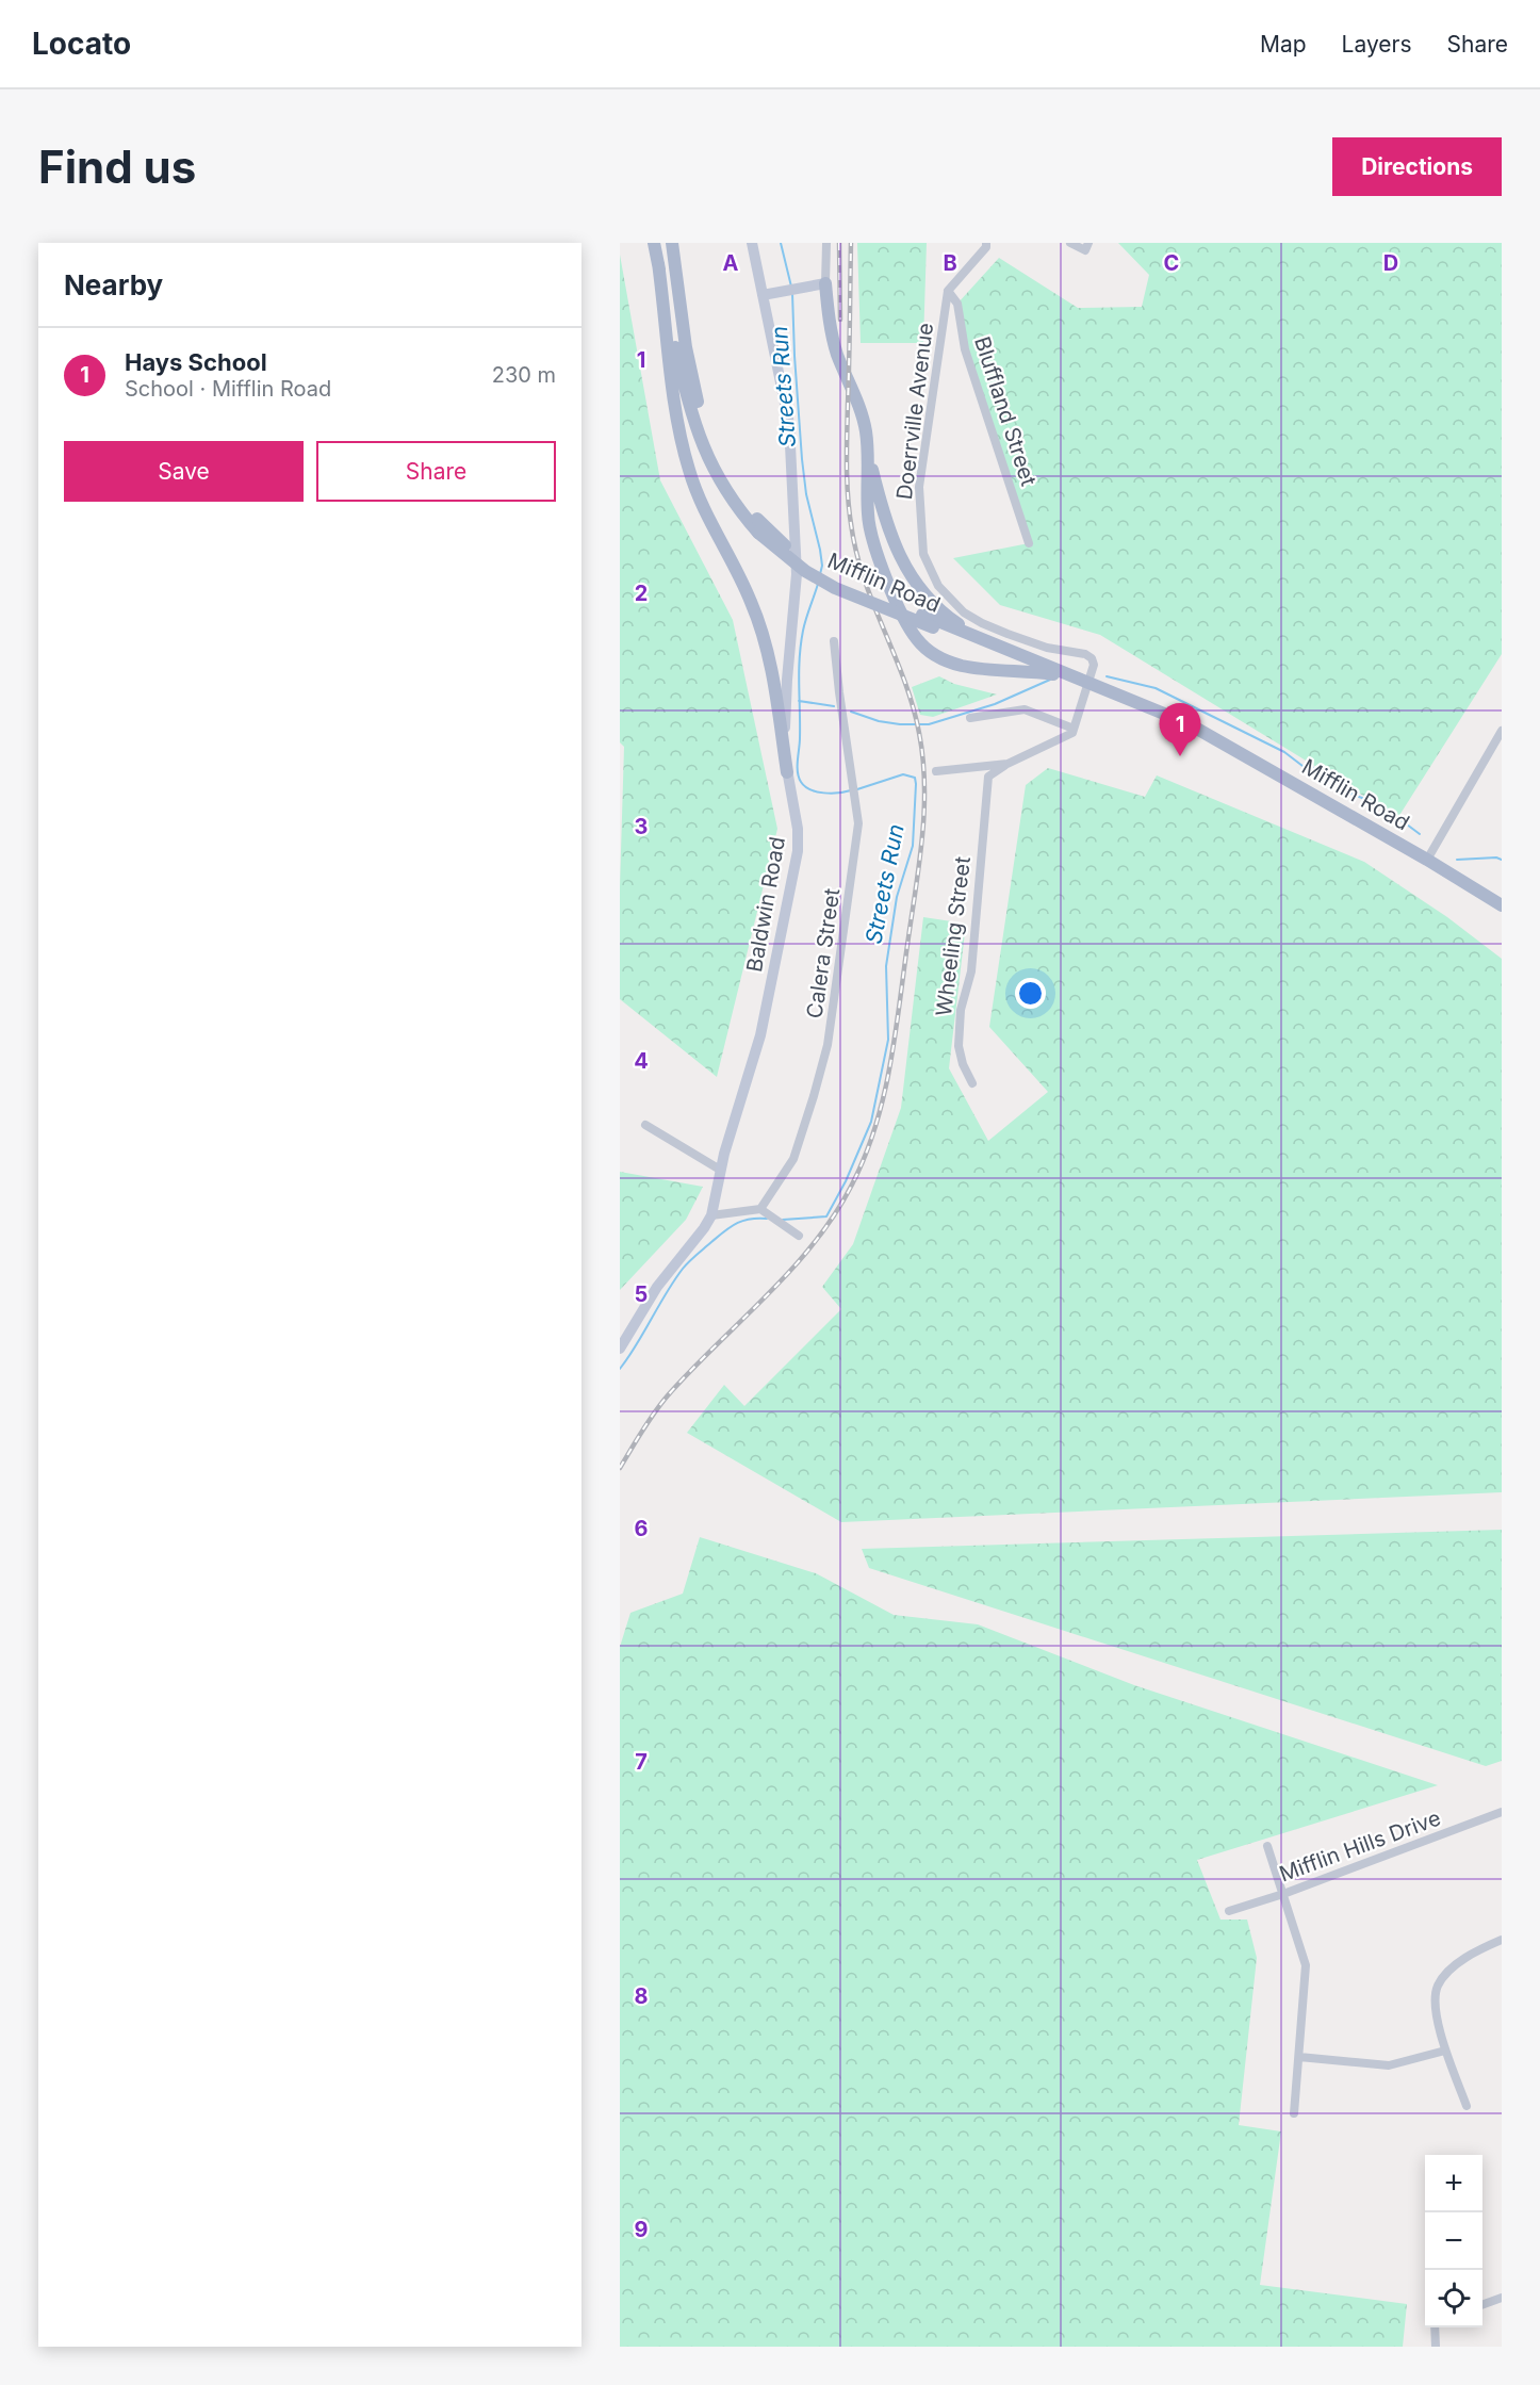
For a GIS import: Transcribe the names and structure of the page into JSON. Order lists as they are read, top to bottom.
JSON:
{
  "streets": {
    "main road": ["Mifflin Road", "Baldwin Road"],
    "street": [
      "Doerrville Avenue",
      "Bluffland Street",
      "Wheeling Street",
      "Calera Street",
      "Mifflin Hills Drive"
    ]
  },
  "crossings": [
    ["Doerrville Avenue", "Bluffland Street"],
    ["Doerrville Avenue", "Mifflin Road"]
  ],
  "water": ["Streets Run"],
  "page": {
    "header": "Locato",
    "nav": ["Map", "Layers", "Share"],
    "buttons": [
      "Directions",
      ["Save", "Share"]
    ],
    "title": "Find us",
    "heading": "Nearby",
    "list": [
      {
        "mark": "1",
        "name": "Hays School",
        "note": "School · Mifflin Road",
        "value": "230 m"
      }
    ],
    "pins": "1",
    "map_buttons": ["+", "−"]
  },
  "grid": {
    "columns": [
      "A",
      "B",
      "C",
      "D"
    ],
    "rows": [
      "1",
      "2",
      "3",
      "4",
      "5",
      "6",
      "7",
      "8",
      "9"
    ]
  }
}
